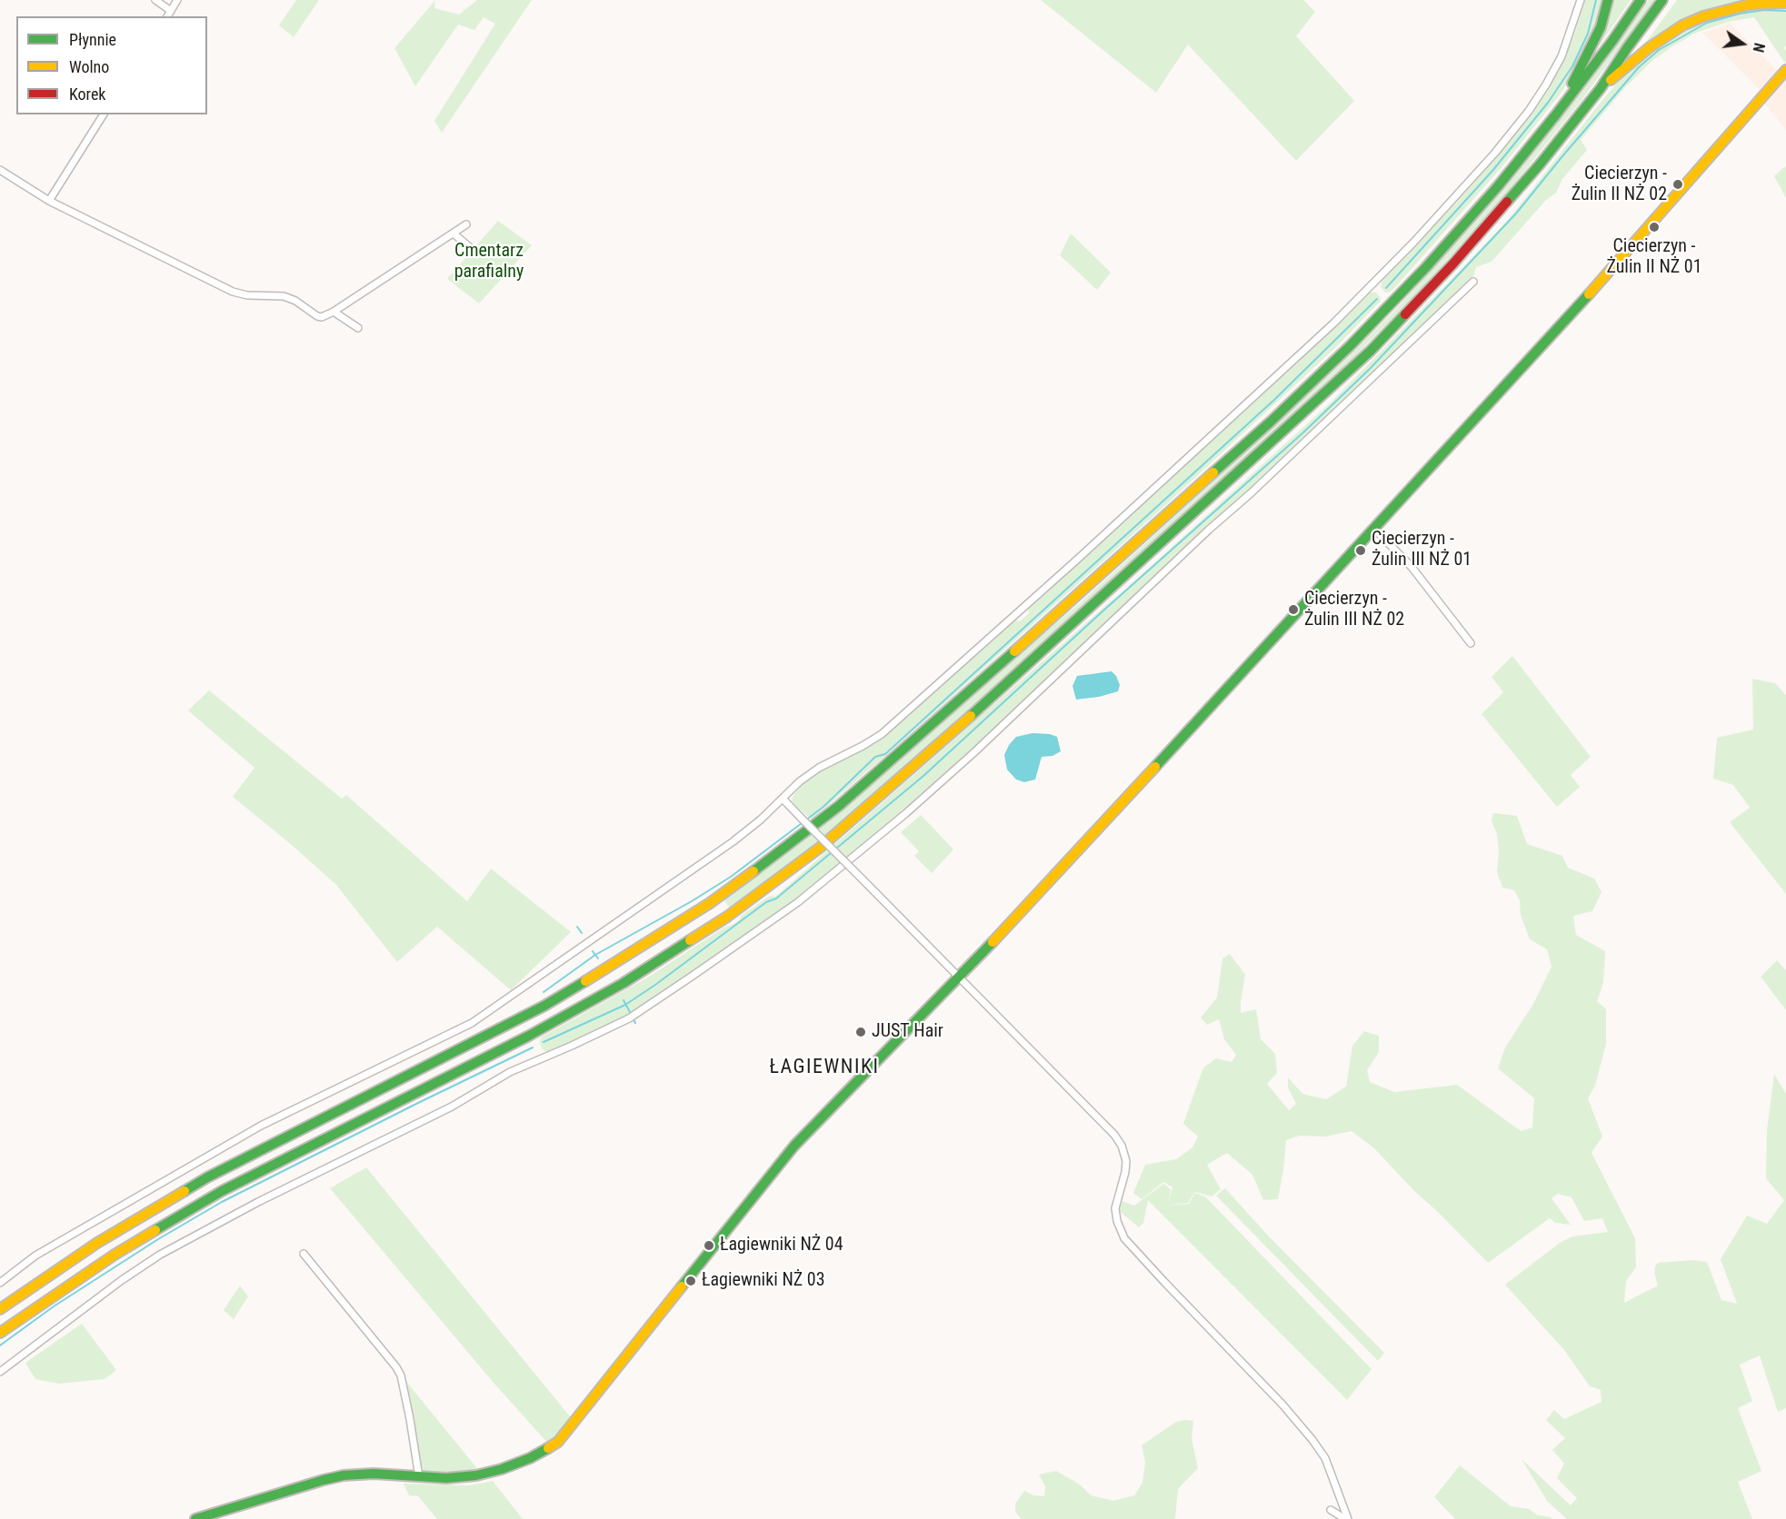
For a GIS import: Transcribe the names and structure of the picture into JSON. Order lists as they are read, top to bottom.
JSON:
{
  "districts": ["ŁAGIEWNIKI"],
  "parks": ["Cmentarz parafialny"],
  "places": [
    "Ciecierzyn - Żulin II NŻ 02",
    "Ciecierzyn - Żulin II NŻ 01",
    "Ciecierzyn - Żulin III NŻ 01",
    "Ciecierzyn - Żulin III NŻ 02",
    "JUST Hair",
    "Łagiewniki NŻ 04",
    "Łagiewniki NŻ 03"
  ],
  "legend": ["Płynnie", "Wolno", "Korek"],
  "north": "right"
}
